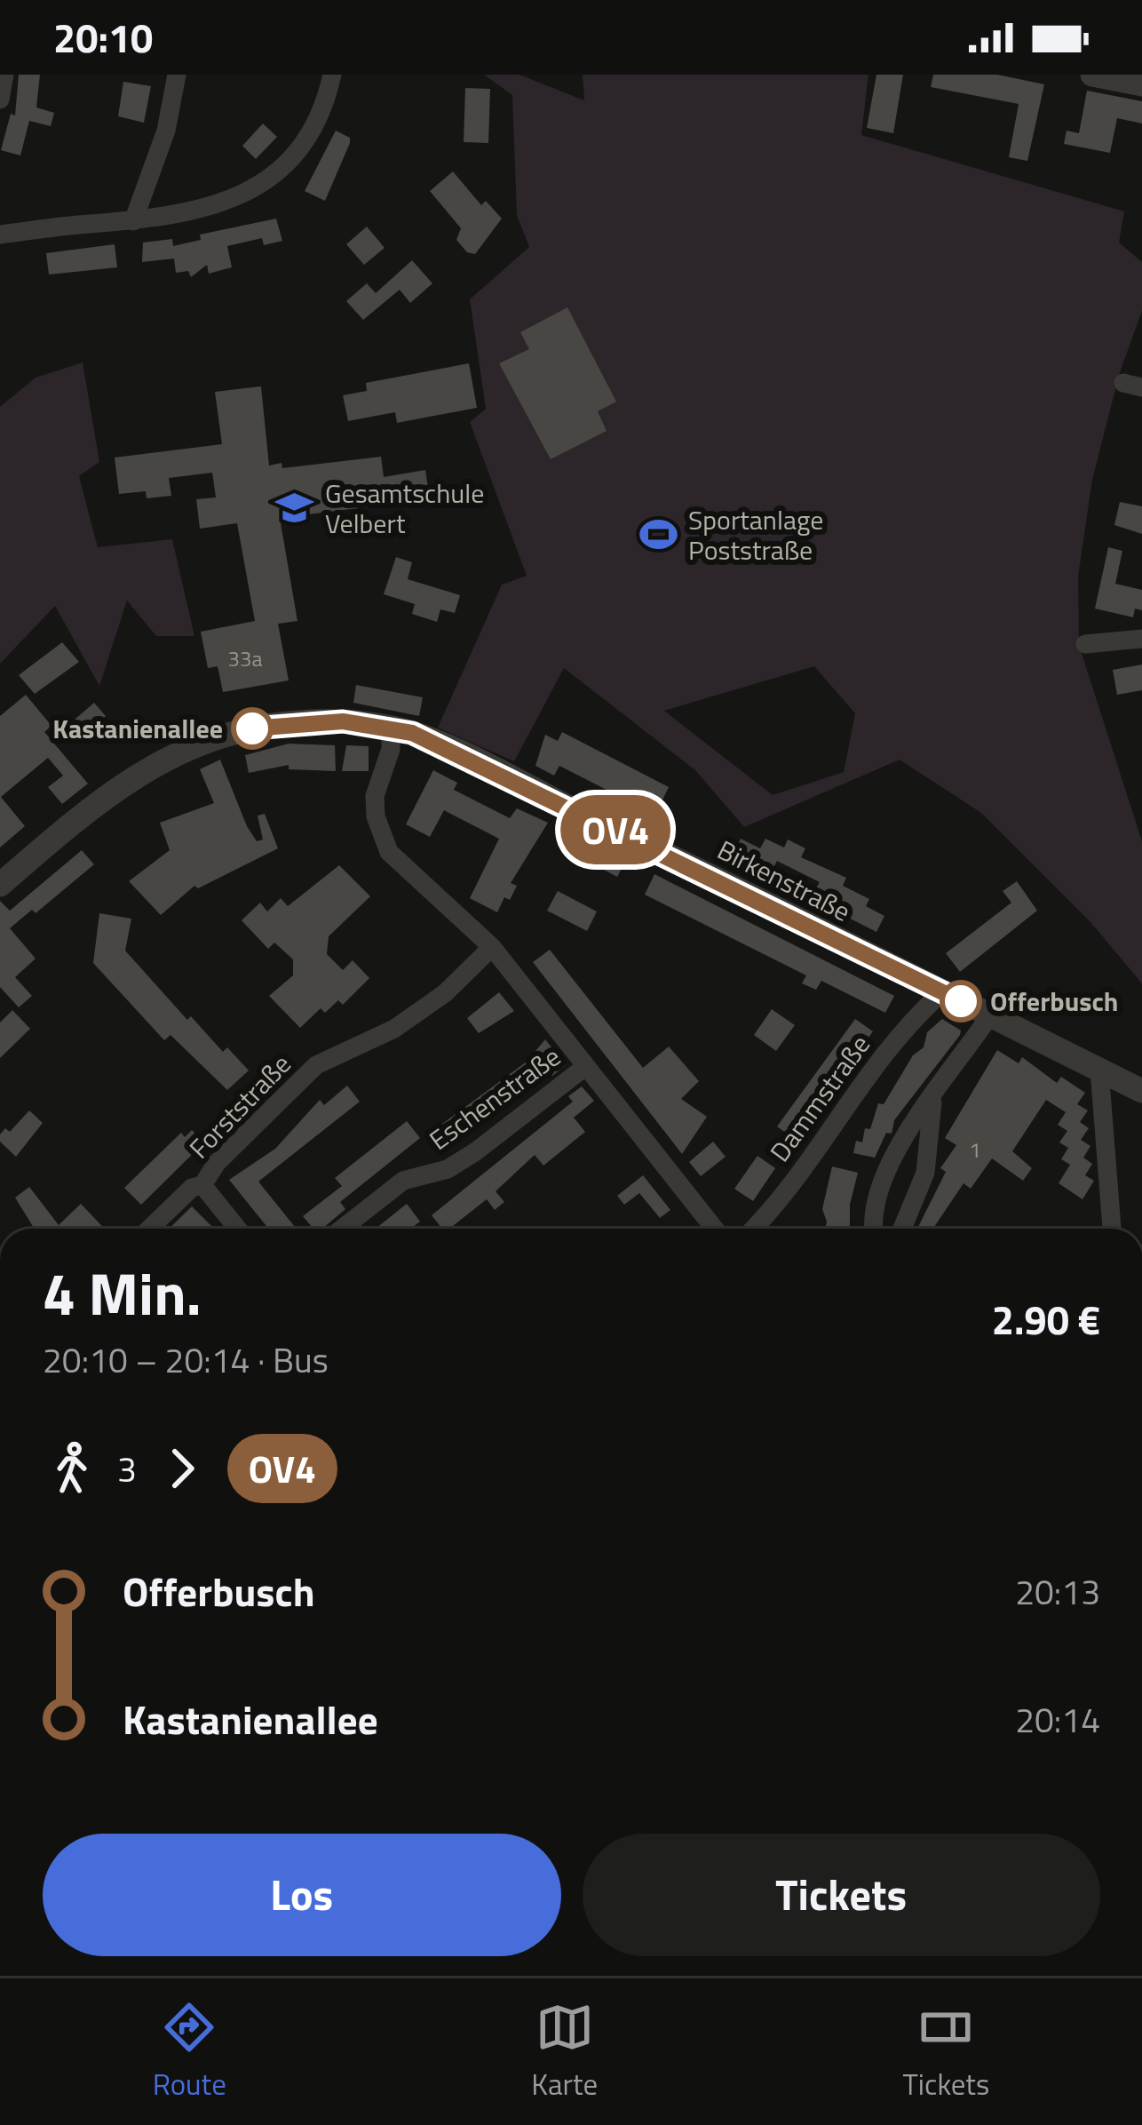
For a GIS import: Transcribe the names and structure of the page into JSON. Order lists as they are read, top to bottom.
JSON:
{
  "streets": {
    "street": [
      "Birkenstraße",
      "Eschenstraße",
      "Dammstraße",
      "Forststraße"
    ]
  },
  "crossings": [
    ["Birkenstraße", "Dammstraße"]
  ],
  "places": {
    "school or university": ["Gesamtschule Velbert"],
    "sports": ["Sportanlage Poststraße"],
    "other": ["Kastanienallee", "Offerbusch"]
  },
  "lines": ["bus line OV4"],
  "house_numbers": ["33a", "1"],
  "page": {
    "status": "20:10",
    "on_map": "OV4",
    "heading": ["4 Min.", "20:10 – 20:14 · Bus", "2.90 €"],
    "legs": ["3", "OV4"],
    "list": [
      {
        "name": "Offerbusch",
        "value": "20:13"
      },
      {
        "name": "Kastanienallee",
        "value": "20:14"
      }
    ],
    "buttons": ["Los", "Tickets"],
    "tabs": ["Route", "Karte", "Tickets"]
  }
}
